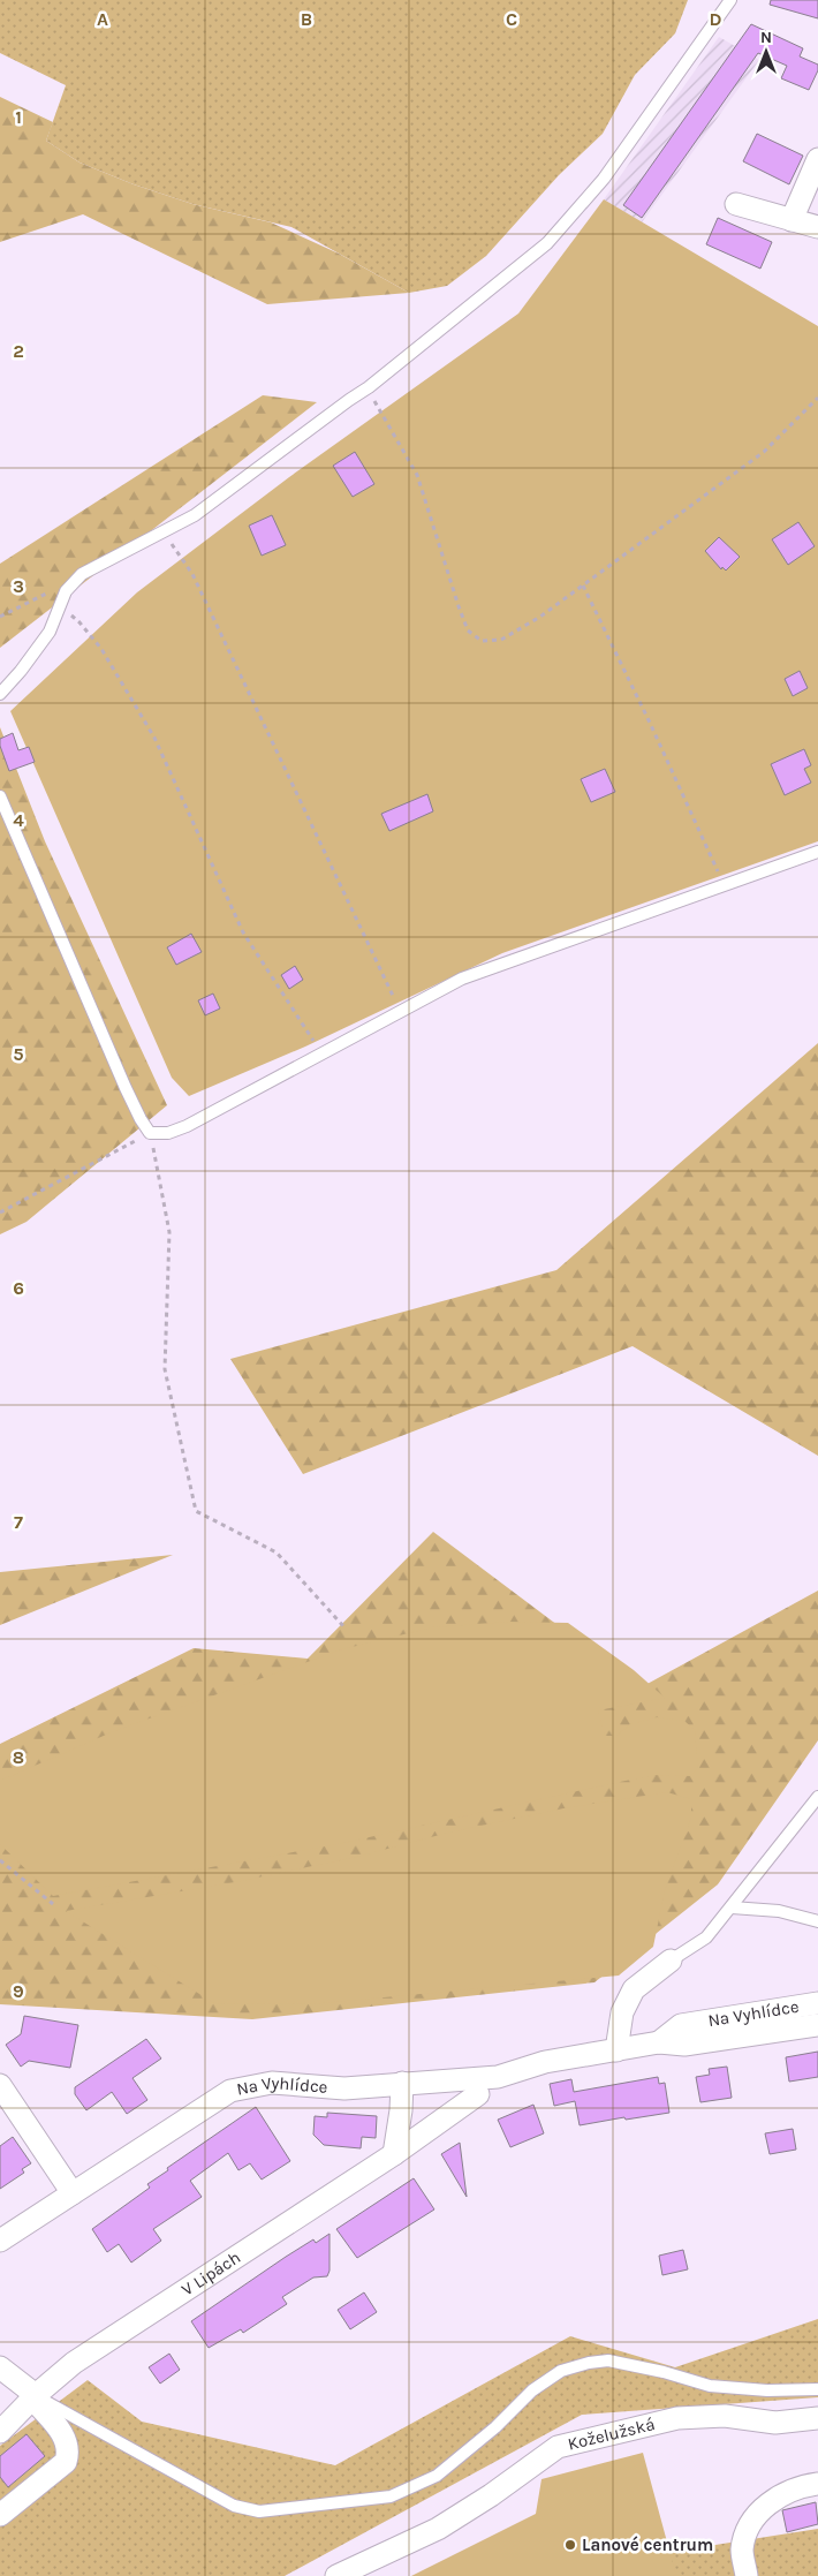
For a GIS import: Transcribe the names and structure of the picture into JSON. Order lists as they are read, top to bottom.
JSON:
{
  "streets": {
    "street": ["Na Vyhlídce", "V Lipách", "Koželužská"]
  },
  "places": ["Lanové centrum"],
  "north": "top",
  "grid": {
    "columns": [
      "A",
      "B",
      "C",
      "D"
    ],
    "rows": [
      "1",
      "2",
      "3",
      "4",
      "5",
      "6",
      "7",
      "8",
      "9"
    ]
  }
}
